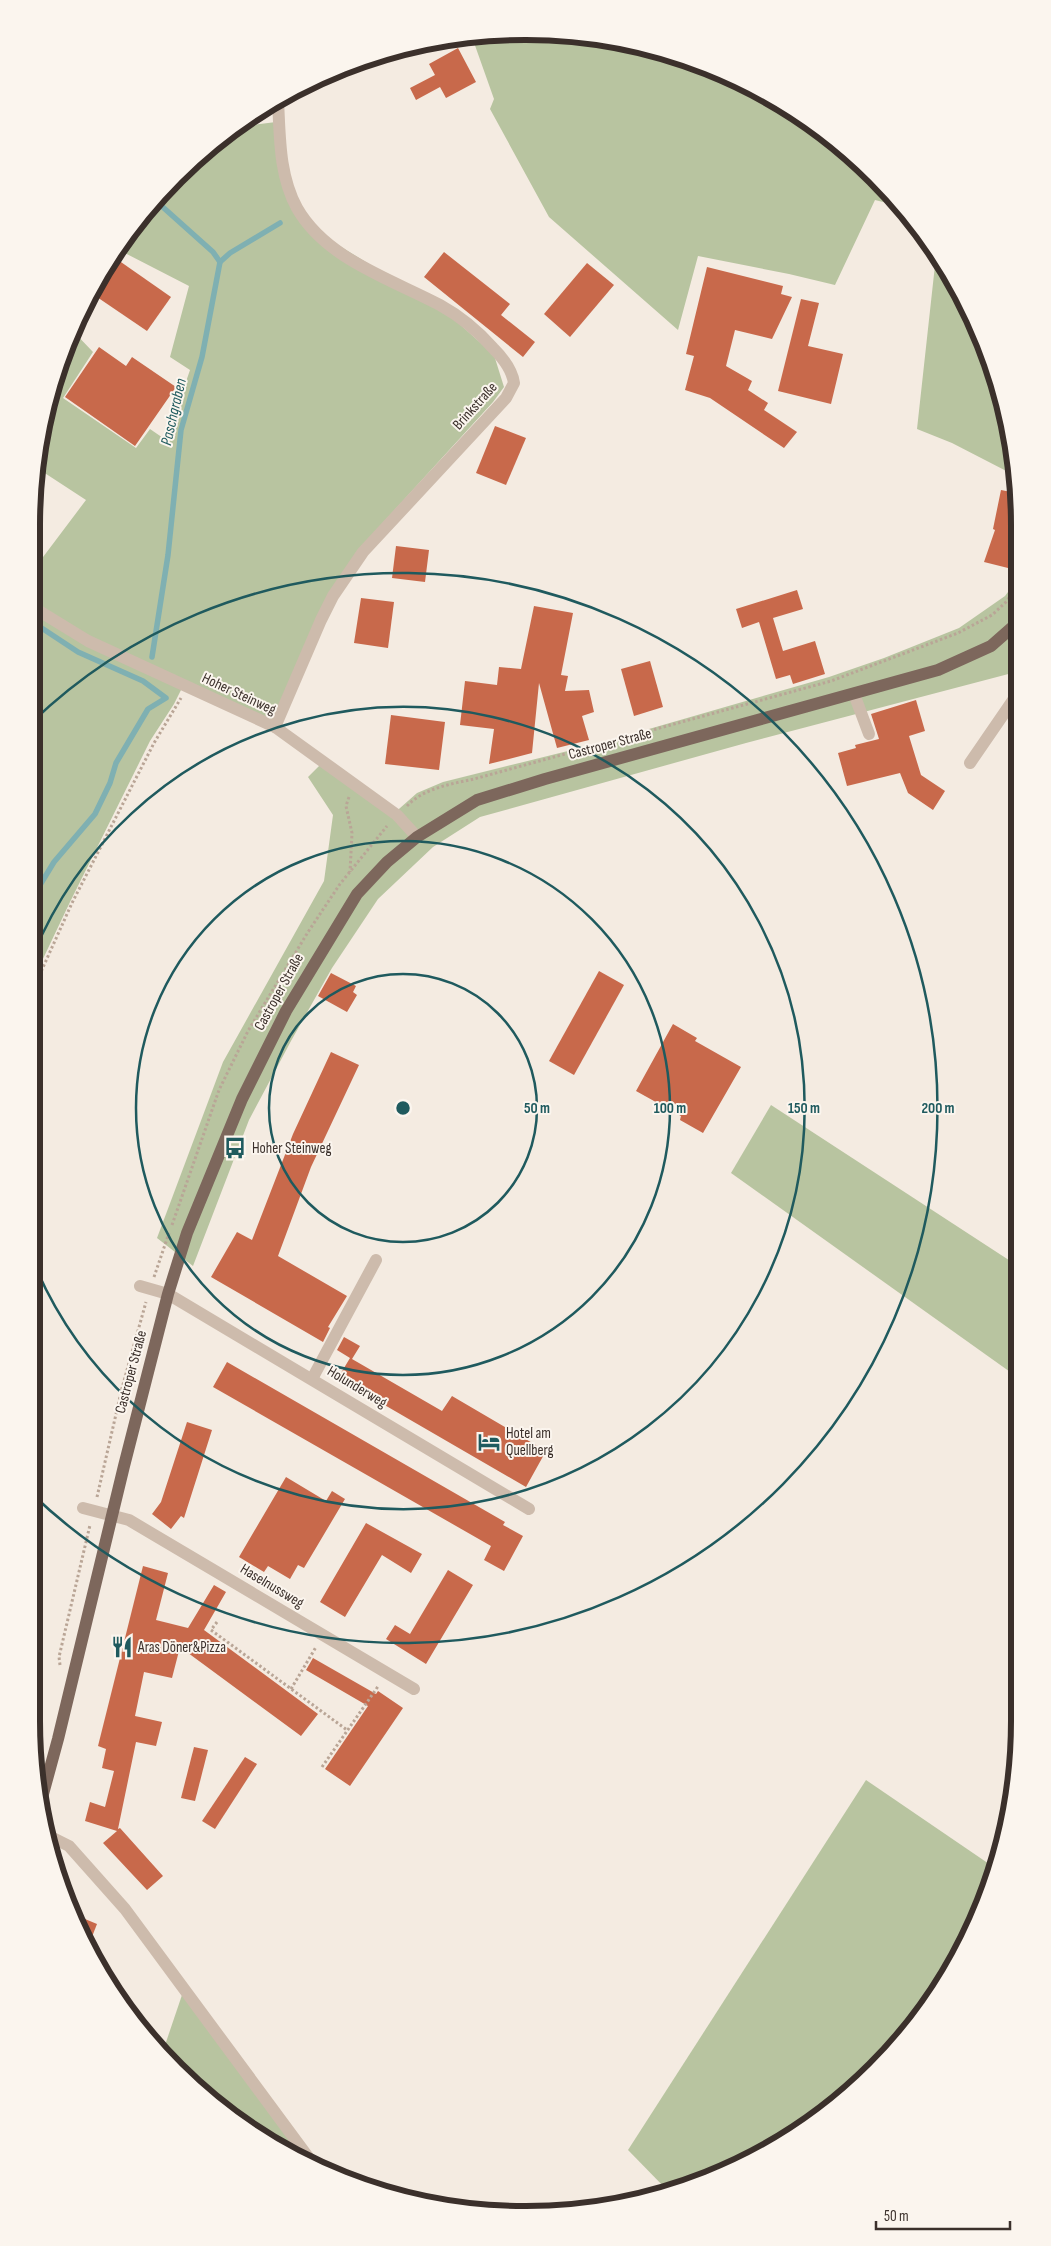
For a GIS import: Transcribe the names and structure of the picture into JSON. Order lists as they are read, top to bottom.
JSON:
{
  "streets": {
    "main road": ["Castroper Straße"],
    "street": [
      "Brinkstraße",
      "Hoher Steinweg",
      "Holunderweg",
      "Haselnussweg"
    ]
  },
  "crossings": [
    ["Brinkstraße", "Hoher Steinweg"],
    ["Hoher Steinweg", "Castroper Straße"],
    ["Castroper Straße", "Holunderweg"],
    ["Castroper Straße", "Haselnussweg"]
  ],
  "water": ["Paschgraben"],
  "places": {
    "bus stop": ["Hoher Steinweg"],
    "hotel": ["Hotel am Quellberg"],
    "restaurant": ["Aras Döner&Pizza"]
  },
  "scale_bar": "50 m",
  "rings": [
    "50 m",
    "100 m",
    "150 m",
    "200 m"
  ]
}
